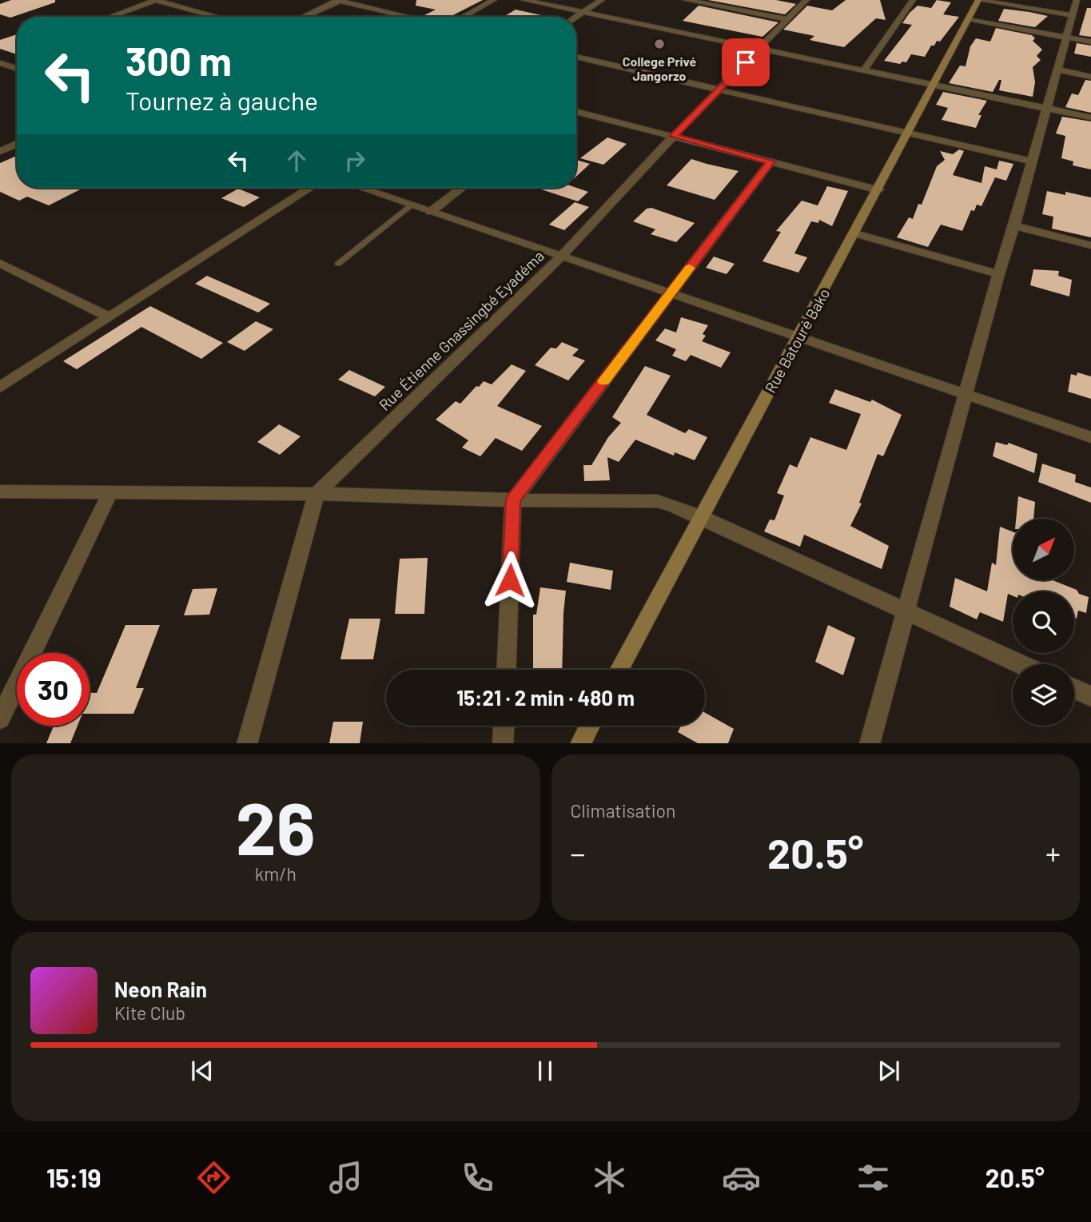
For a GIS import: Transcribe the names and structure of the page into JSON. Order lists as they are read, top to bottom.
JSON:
{
  "streets": {
    "main road": ["Rue Batouré Bako"],
    "street": ["Rue Étienne Gnassingbé Eyadéma"]
  },
  "places": ["College Privé Jangorzo"],
  "north": "top right",
  "page": {
    "turn": ["300 m", "Tournez à gauche"],
    "limit": "30",
    "trip": "15:21 · 2 min · 480 m",
    "tile": [
      ["26", "km/h"],
      "Climatisation"
    ],
    "heat": ["−", "20.5°", "+"],
    "song": ["Neon Rain", "Kite Club"],
    "tabs": ["15:19", "20.5°"]
  }
}
